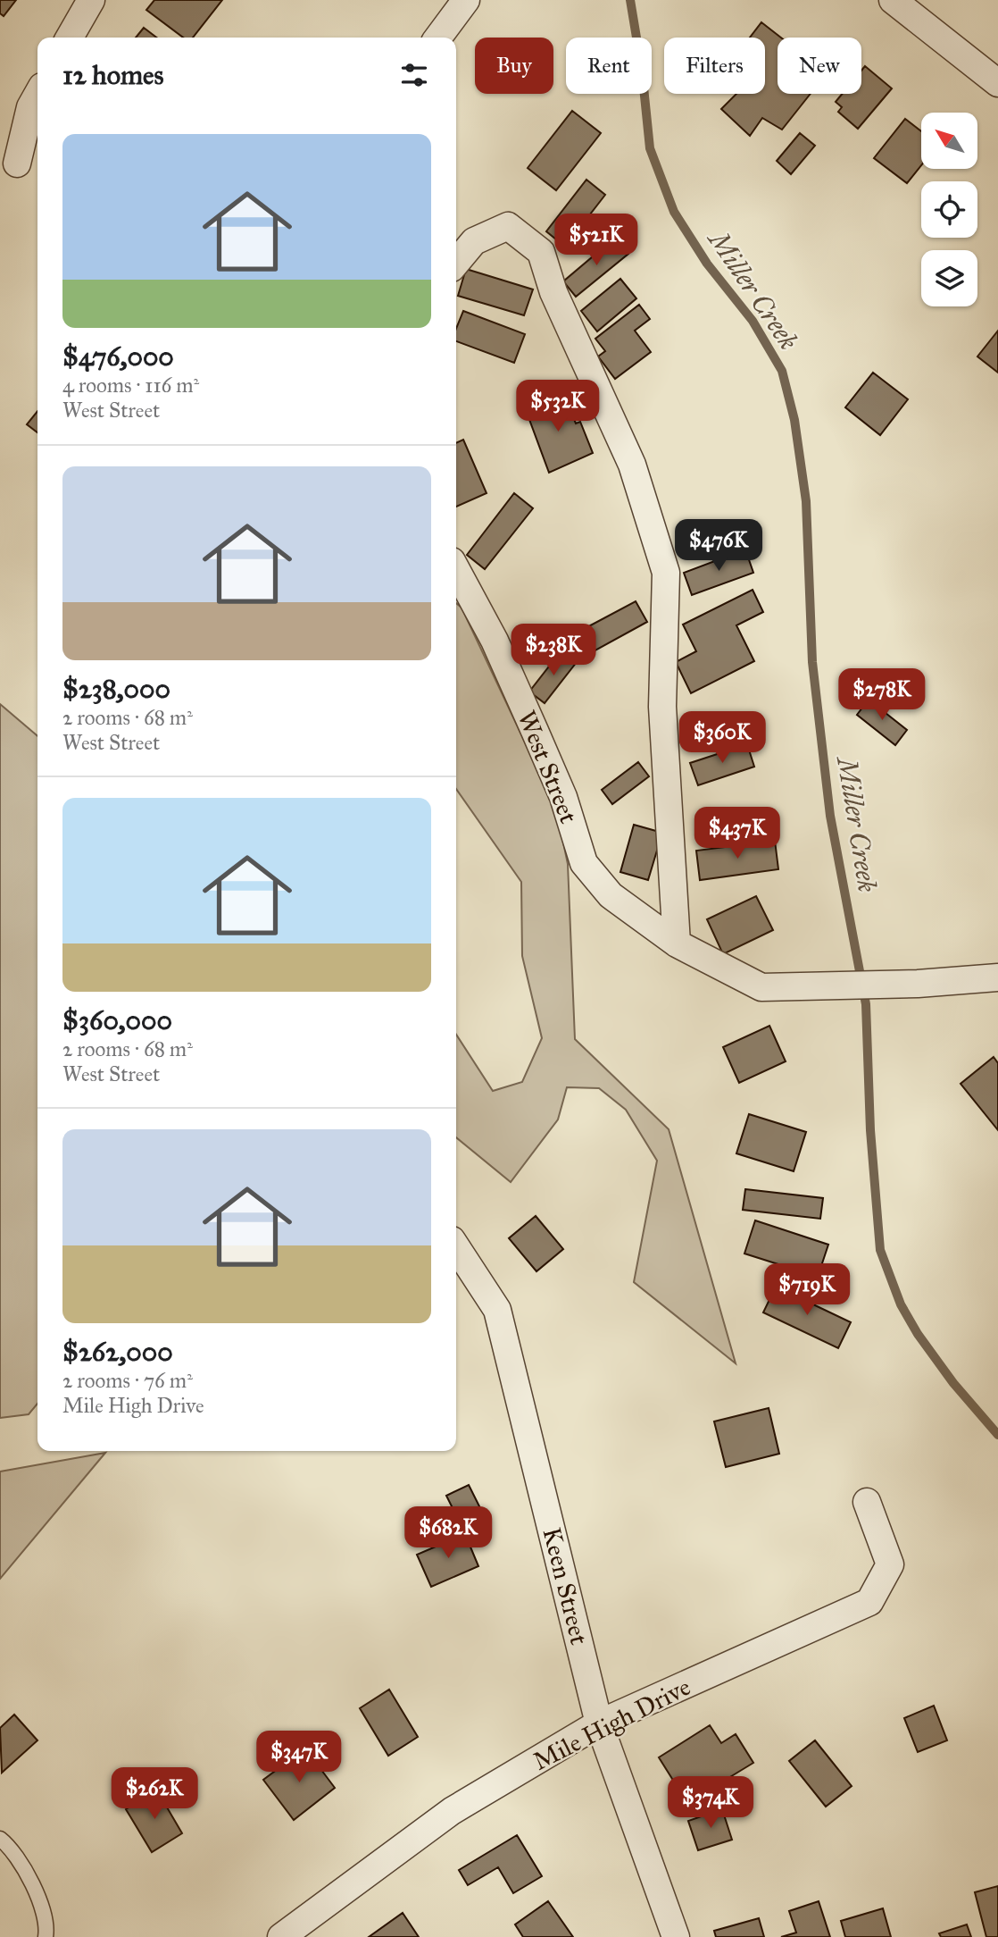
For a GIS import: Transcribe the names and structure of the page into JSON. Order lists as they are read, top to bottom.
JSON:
{
  "streets": {
    "street": ["West Street", "Keen Street", "Mile High Drive"]
  },
  "crossings": [
    ["Keen Street", "Mile High Drive"]
  ],
  "water": ["Miller Creek"],
  "north": "top left",
  "page": {
    "chip": [
      "Buy",
      "Rent",
      "Filters",
      "New"
    ],
    "heading": "12 homes",
    "list": [
      {
        "name": "$476,000",
        "note": "4 rooms · 116 m² · West Street"
      },
      {
        "name": "$238,000",
        "note": "2 rooms · 68 m² · West Street"
      },
      {
        "name": "$360,000",
        "note": "2 rooms · 68 m² · West Street"
      },
      {
        "name": "$262,000",
        "note": "2 rooms · 76 m² · Mile High Drive"
      }
    ],
    "price": [
      "$521K",
      "$532K",
      "$476K",
      "$238K",
      "$278K",
      "$360K",
      "$437K",
      "$719K",
      "$682K",
      "$347K",
      "$262K",
      "$374K"
    ]
  }
}
